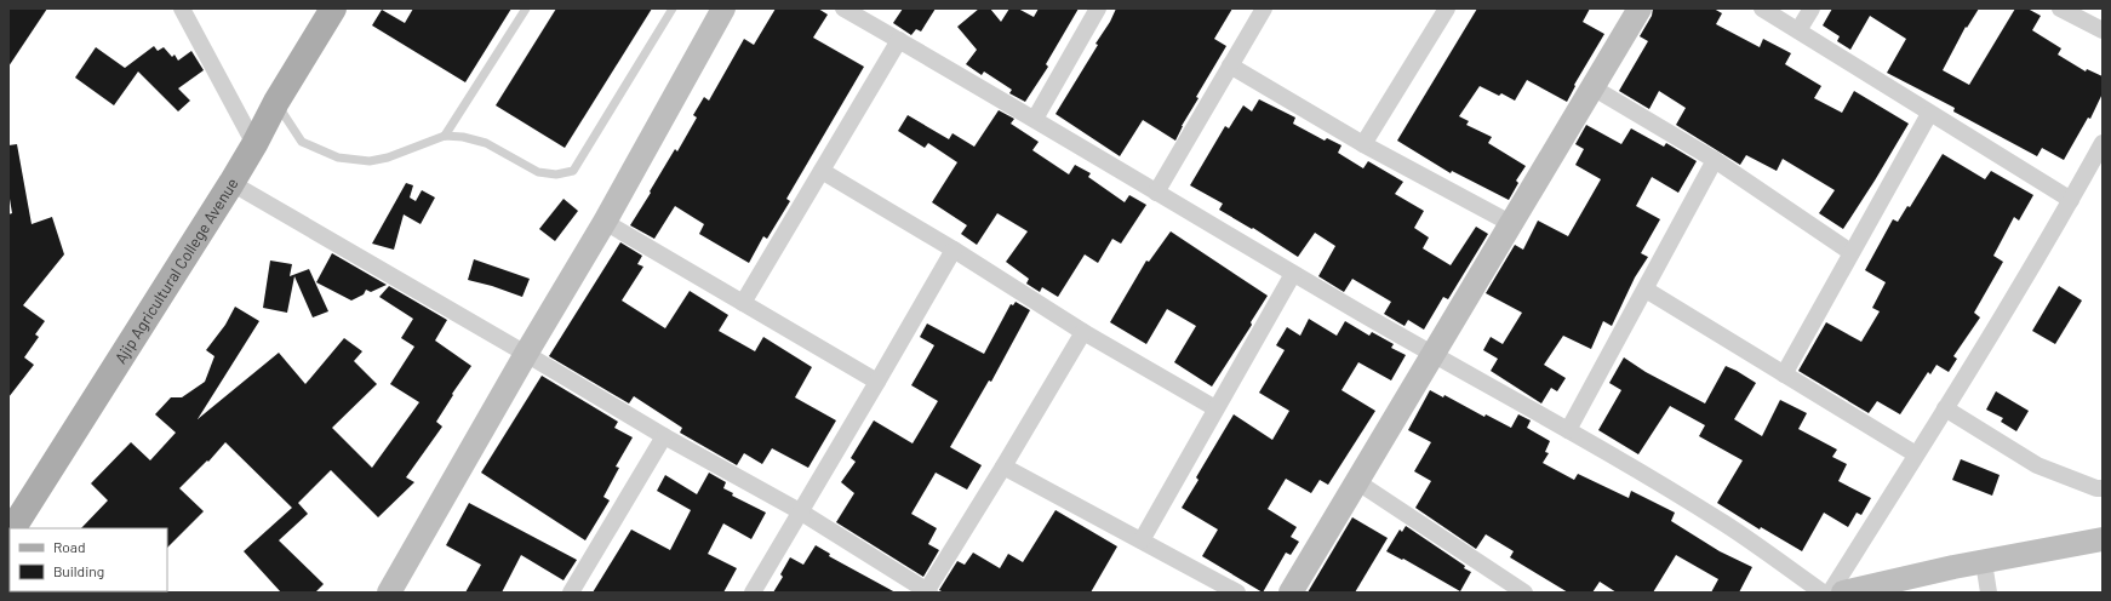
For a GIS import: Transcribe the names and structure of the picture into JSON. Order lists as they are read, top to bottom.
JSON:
{
  "streets": {
    "main road": ["Ajip Agricultural College Avenue"]
  },
  "legend": ["Road", "Building"]
}
